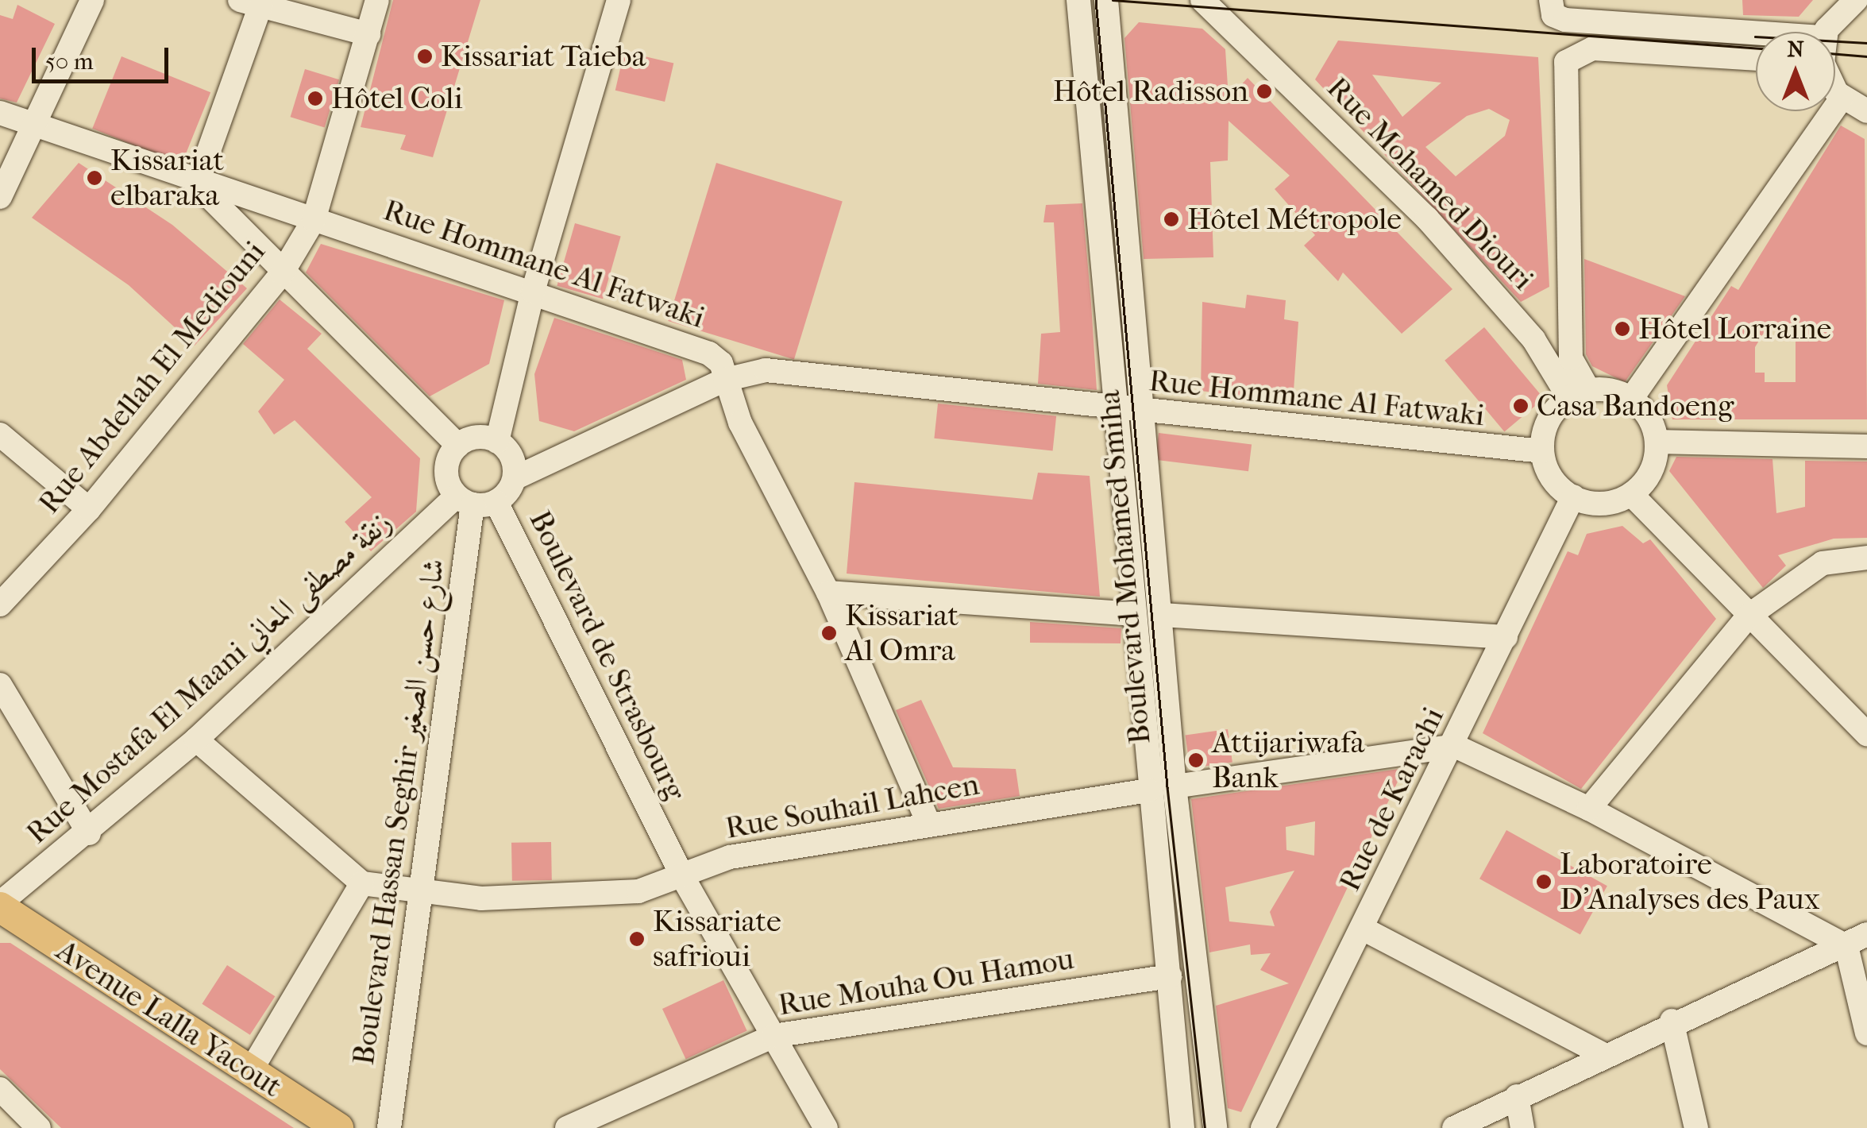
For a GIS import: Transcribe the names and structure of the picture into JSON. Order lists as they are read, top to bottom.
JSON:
{
  "streets": {
    "main road": ["Avenue Lalla Yacout"],
    "street": [
      "Rue Mohamed Diouri",
      "Rue Hommane Al Fatwaki",
      "Rue Abdellah El Mediouni",
      "Boulevard Mohamed Smiha",
      "Boulevard de Strasbourg",
      "Rue Mostafa El Maani زنقة مصطفى المعاني",
      "Rue de Karachi",
      "Rue Souhail Lahcen",
      "Boulevard Hassan Seghir شارع حسن الصغير",
      "Rue Mouha Ou Hamou"
    ]
  },
  "crossings": [
    ["Rue Mohamed Diouri", "Rue Hommane Al Fatwaki"],
    ["Rue Mohamed Diouri", "Rue de Karachi"],
    ["Rue Hommane Al Fatwaki", "Rue Abdellah El Mediouni"],
    ["Rue Hommane Al Fatwaki", "Boulevard Mohamed Smiha"],
    ["Rue Hommane Al Fatwaki", "Rue de Karachi"],
    ["Boulevard Mohamed Smiha", "Rue Souhail Lahcen"],
    ["Boulevard Mohamed Smiha", "Rue Mouha Ou Hamou"],
    ["Boulevard de Strasbourg", "Rue Mostafa El Maani زنقة مصطفى المعاني"],
    ["Boulevard de Strasbourg", "Rue Souhail Lahcen"],
    ["Boulevard de Strasbourg", "Boulevard Hassan Seghir شارع حسن الصغير"],
    ["Boulevard de Strasbourg", "Rue Mouha Ou Hamou"],
    ["Rue Mostafa El Maani زنقة مصطفى المعاني", "Rue Souhail Lahcen"],
    ["Rue Mostafa El Maani زنقة مصطفى المعاني", "Boulevard Hassan Seghir شارع حسن الصغير"],
    ["Rue Mostafa El Maani زنقة مصطفى المعاني", "Avenue Lalla Yacout"],
    ["Rue Souhail Lahcen", "Boulevard Hassan Seghir شارع حسن الصغير"]
  ],
  "places": [
    "Kissariat Taieba",
    "Hôtel Radisson",
    "Hôtel Coli",
    "Kissariat elbaraka",
    "Hôtel Métropole",
    "Hôtel Lorraine",
    "Casa Bandoeng",
    "Kissariat Al Omra",
    "Attijariwafa Bank",
    "Laboratoire D'Analyses des Paux",
    "Kissariate safrioui"
  ],
  "scale_bar": "50 m",
  "north": "top"
}
